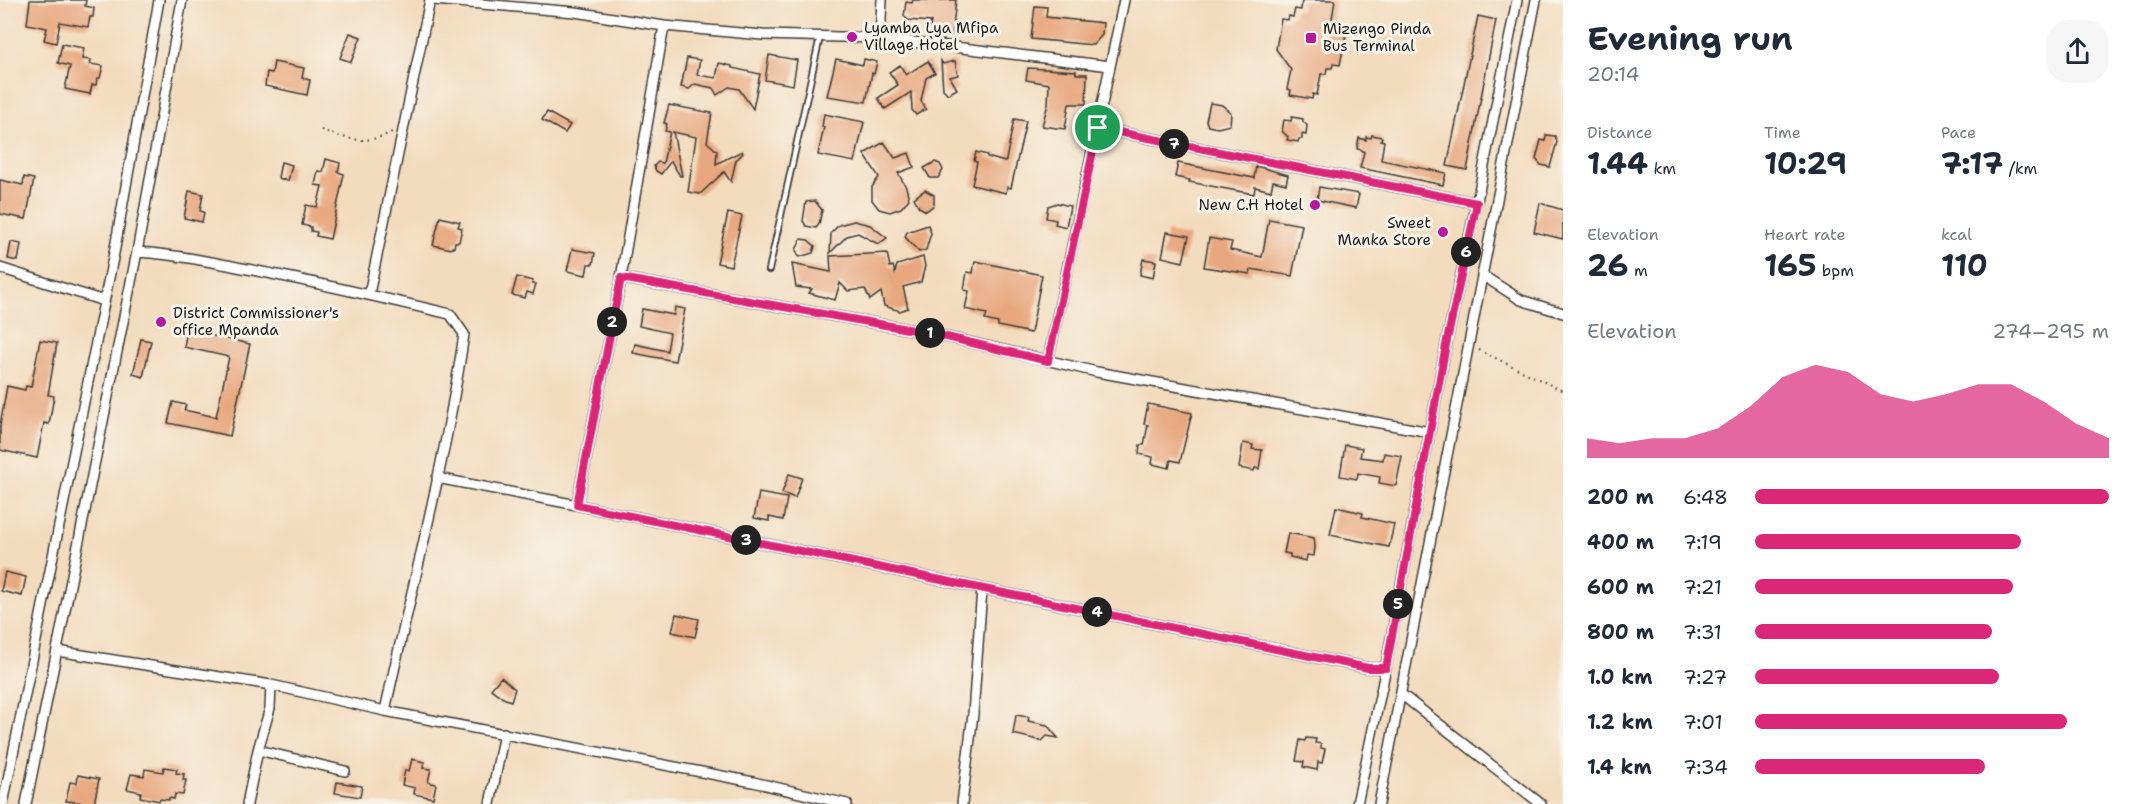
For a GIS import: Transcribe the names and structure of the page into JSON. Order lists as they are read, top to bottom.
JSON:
{
  "places": {
    "other": [
      "Lyamba Lya Mfipa Village Hotel",
      "New C.H Hotel",
      "Sweet Manka Store",
      "District Commissioner's office Mpanda"
    ],
    "transit": ["Mizengo Pinda Bus Terminal"]
  },
  "page": {
    "heading": ["Evening run", "20:14"],
    "stats": [
      ["Distance", "1.44 km"],
      ["Time", "10:29"],
      ["Pace", "7:17 /km"],
      ["Elevation", "26 m"],
      ["Heart rate", "165 bpm"],
      ["kcal", "110"]
    ],
    "pins": [
      "7",
      "6",
      "2",
      "1",
      "3",
      "5",
      "4"
    ],
    "chart": ["Elevation", "274–295 m"],
    "list": [
      {
        "name": "200 m",
        "note": "6:48"
      },
      {
        "name": "400 m",
        "note": "7:19"
      },
      {
        "name": "600 m",
        "note": "7:21"
      },
      {
        "name": "800 m",
        "note": "7:31"
      },
      {
        "name": "1.0 km",
        "note": "7:27"
      },
      {
        "name": "1.2 km",
        "note": "7:01"
      },
      {
        "name": "1.4 km",
        "note": "7:34"
      }
    ]
  }
}
